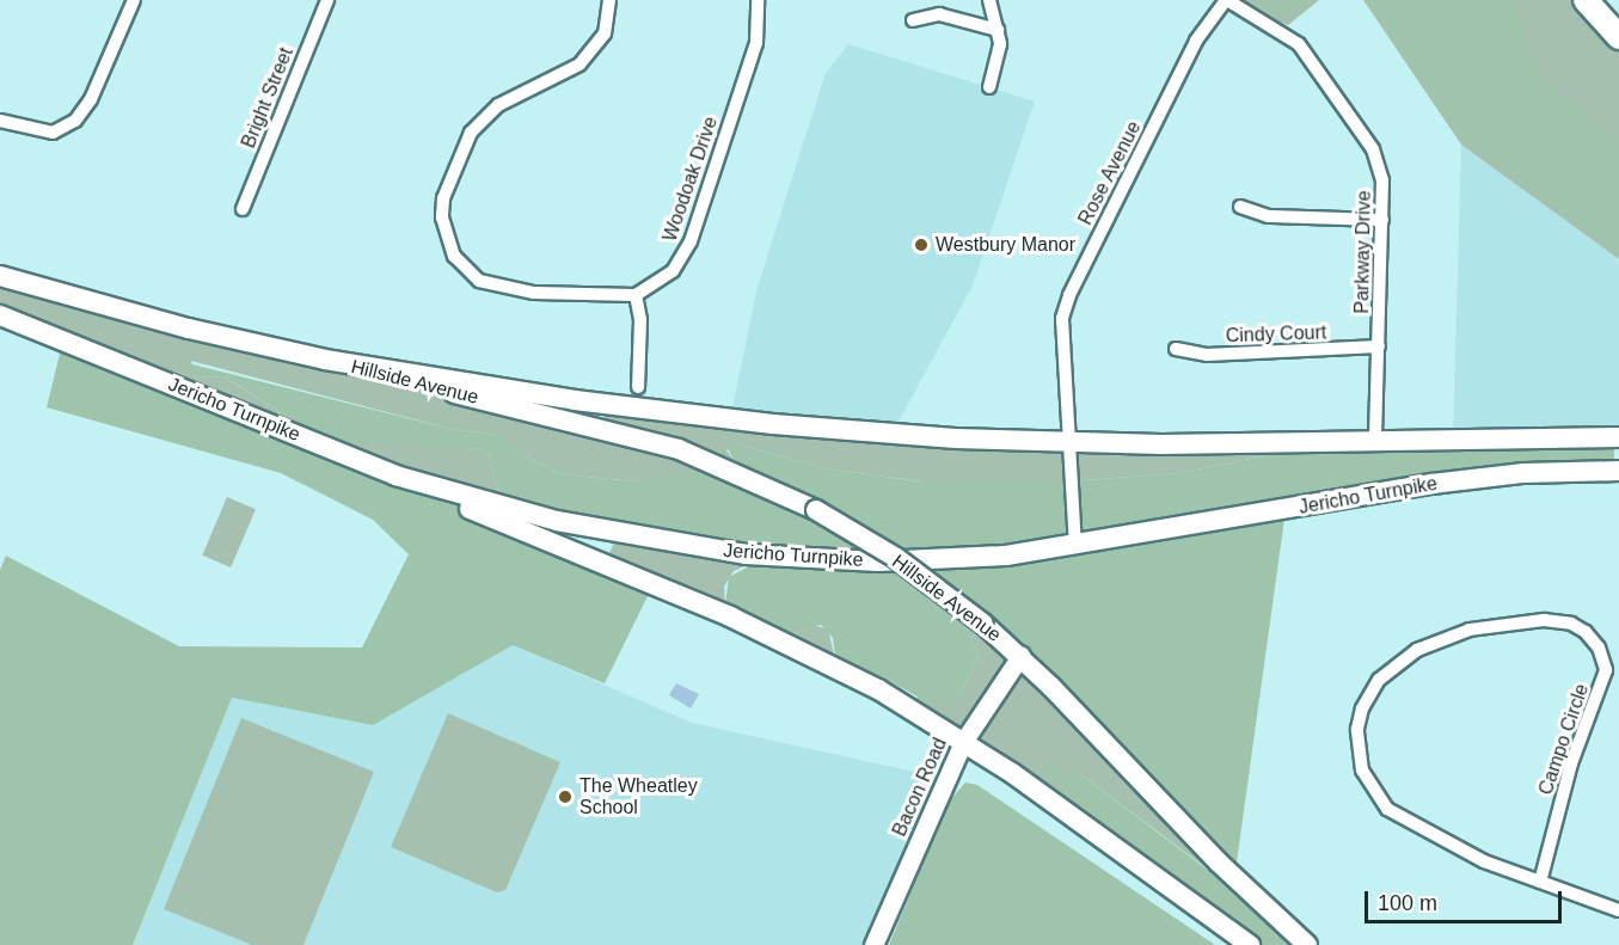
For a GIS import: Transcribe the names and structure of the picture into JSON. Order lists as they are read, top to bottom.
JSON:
{
  "streets": {
    "main road": ["Hillside Avenue", "Jericho Turnpike"],
    "street": [
      "Bright Street",
      "Rose Avenue",
      "Woodoak Drive",
      "Parkway Drive",
      "Cindy Court",
      "Campo Circle",
      "Bacon Road"
    ]
  },
  "crossings": [
    ["Rose Avenue", "Parkway Drive"],
    ["Rose Avenue", "Jericho Turnpike"],
    ["Parkway Drive", "Cindy Court"],
    ["Hillside Avenue", "Bacon Road"]
  ],
  "places": ["Westbury Manor", "The Wheatley School"],
  "scale_bar": "100 m"
}
